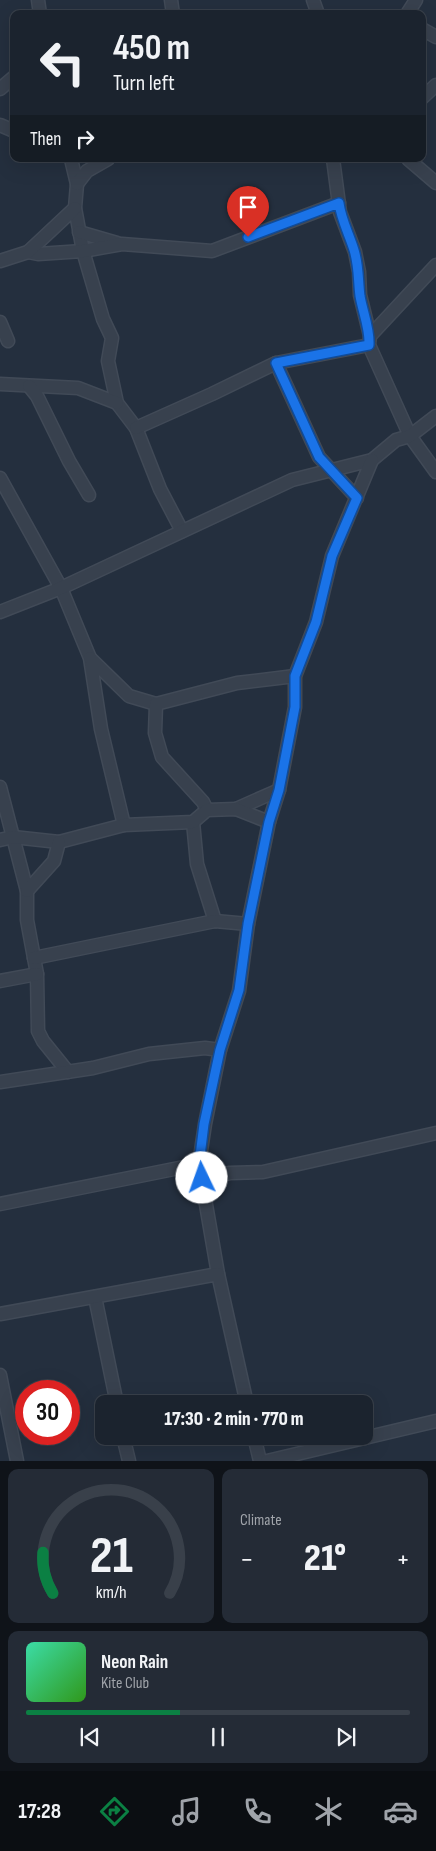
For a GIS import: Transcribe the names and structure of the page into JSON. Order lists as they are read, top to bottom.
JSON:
{
  "page": {
    "turn": ["450 m", "Turn left"],
    "then": "Then",
    "limit": "30",
    "trip": "17:30 · 2 min · 770 m",
    "tile": "Climate",
    "heat": ["−", "21°", "+"],
    "song": ["Neon Rain", "Kite Club"],
    "tabs": "17:28",
    "gauge": ["21", "km/h"]
  }
}
